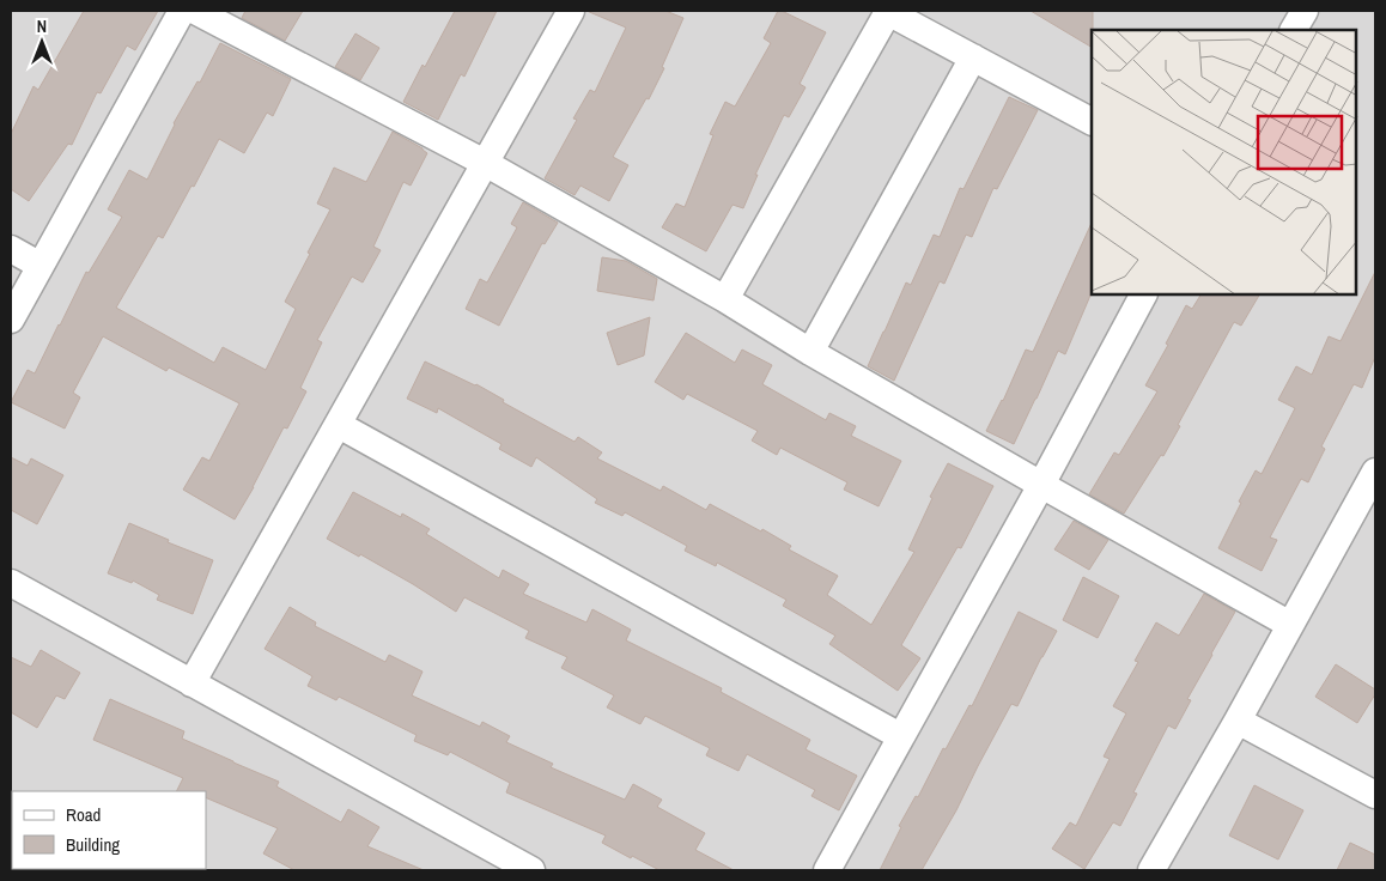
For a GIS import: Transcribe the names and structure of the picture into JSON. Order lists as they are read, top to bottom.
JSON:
{
  "legend": ["Road", "Building"],
  "north": "top"
}
